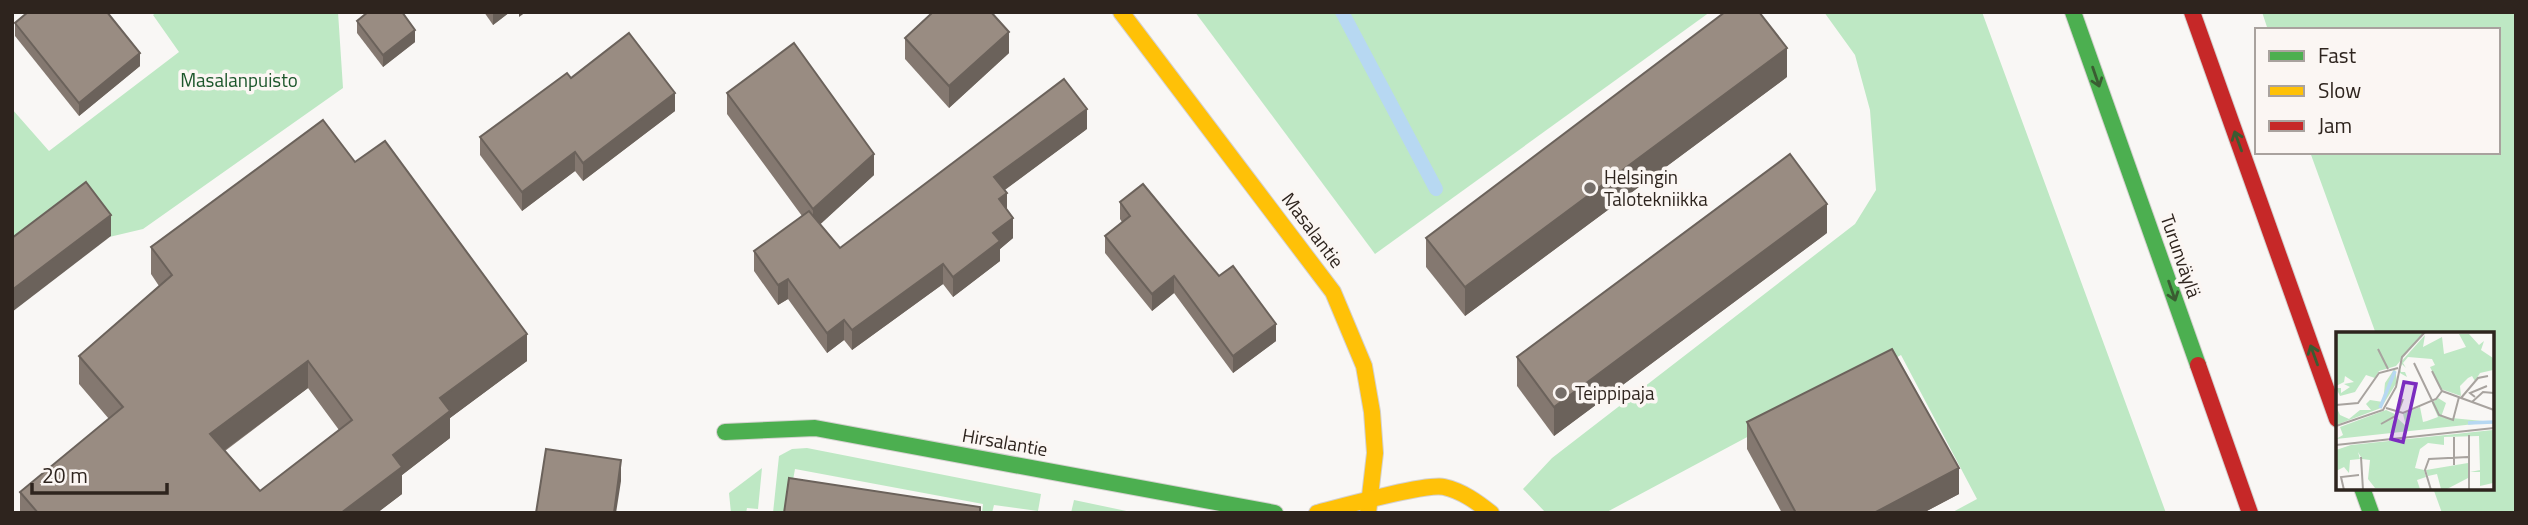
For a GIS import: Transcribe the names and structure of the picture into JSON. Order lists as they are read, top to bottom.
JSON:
{
  "streets": {
    "main road": ["Masalantie", "Turunväylä", "Hirsalantie"]
  },
  "parks": ["Masalanpuisto"],
  "places": ["Helsingin Talotekniikka", "Teippipaja"],
  "legend": ["Fast", "Slow", "Jam"],
  "scale_bar": "20 m"
}
